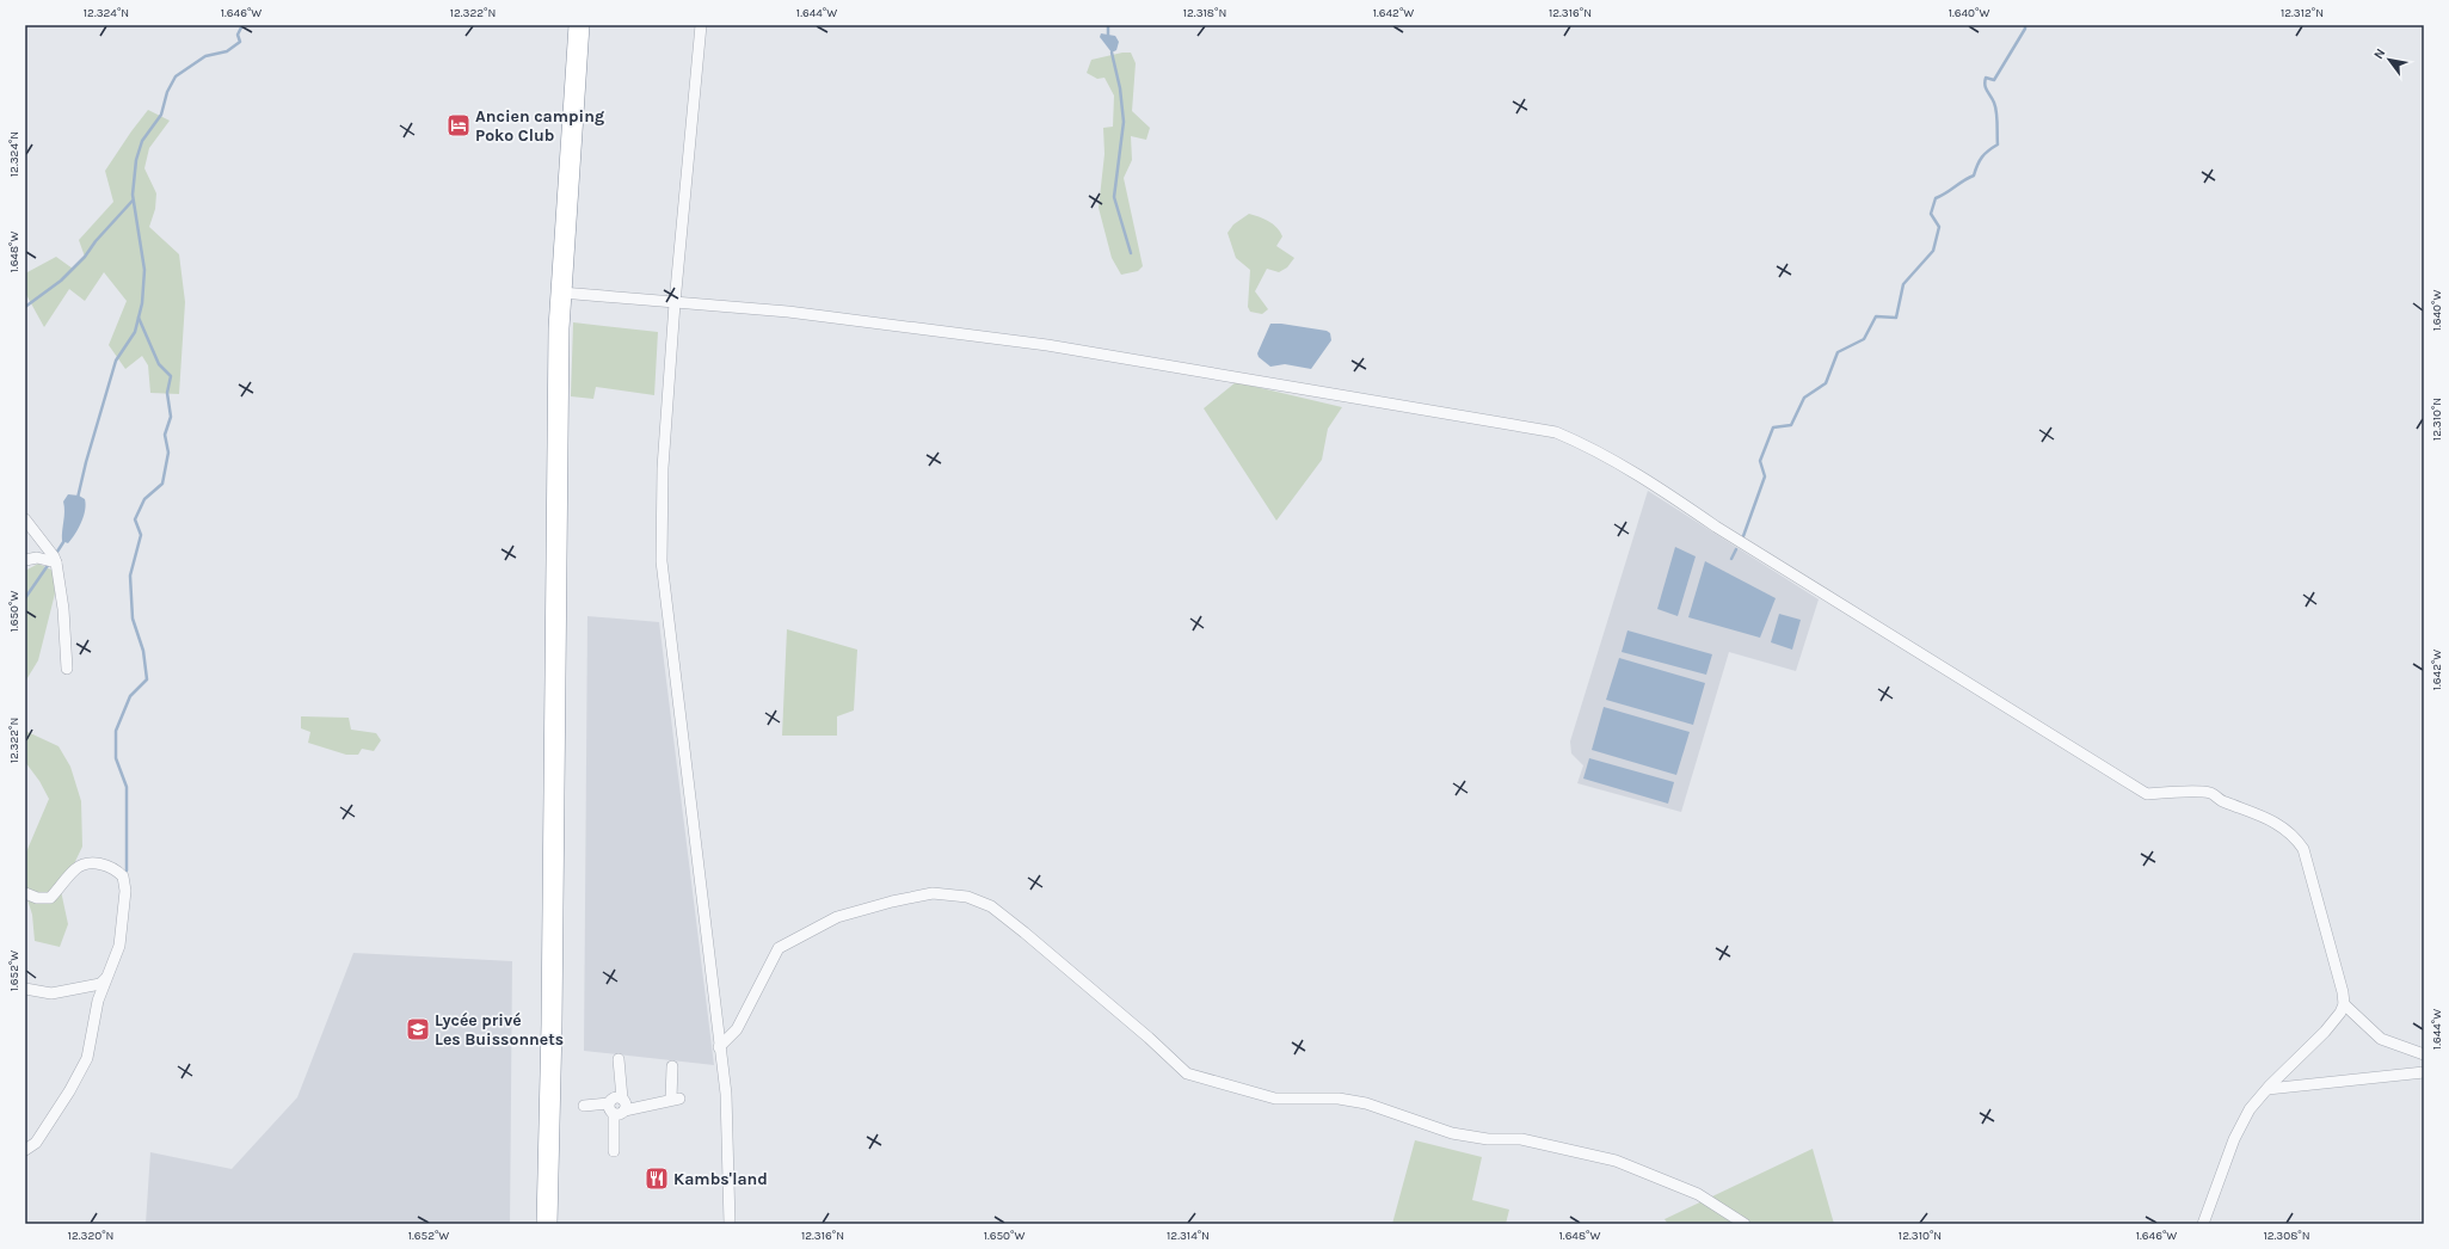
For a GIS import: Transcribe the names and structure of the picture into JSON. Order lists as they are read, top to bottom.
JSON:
{
  "places": {
    "hotel": ["Ancien camping Poko Club"],
    "school or university": ["Lycée privé Les Buissonnets"],
    "restaurant": ["Kambs'land"]
  },
  "north": "top left",
  "coordinates": [
    "12.324°N",
    "1.646°W",
    "12.322°N",
    "1.644°W",
    "12.318°N",
    "1.642°W",
    "12.316°N",
    "1.640°W",
    "12.312°N",
    "1.648°W",
    "12.310°N",
    "1.650°W",
    "1.652°W",
    "12.320°N",
    "12.314°N",
    "12.308°N"
  ]
}
